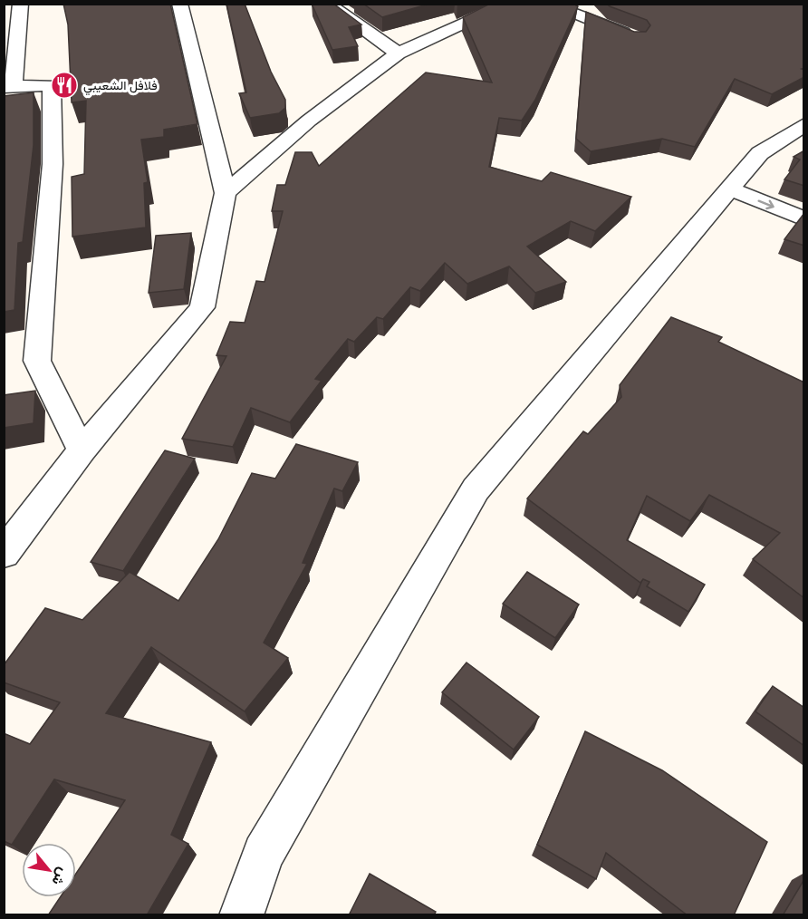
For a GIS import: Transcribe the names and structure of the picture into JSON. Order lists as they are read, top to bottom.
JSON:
{
  "places": {
    "restaurant": ["فلافل الشعيبي"]
  },
  "north": "bottom right"
}
